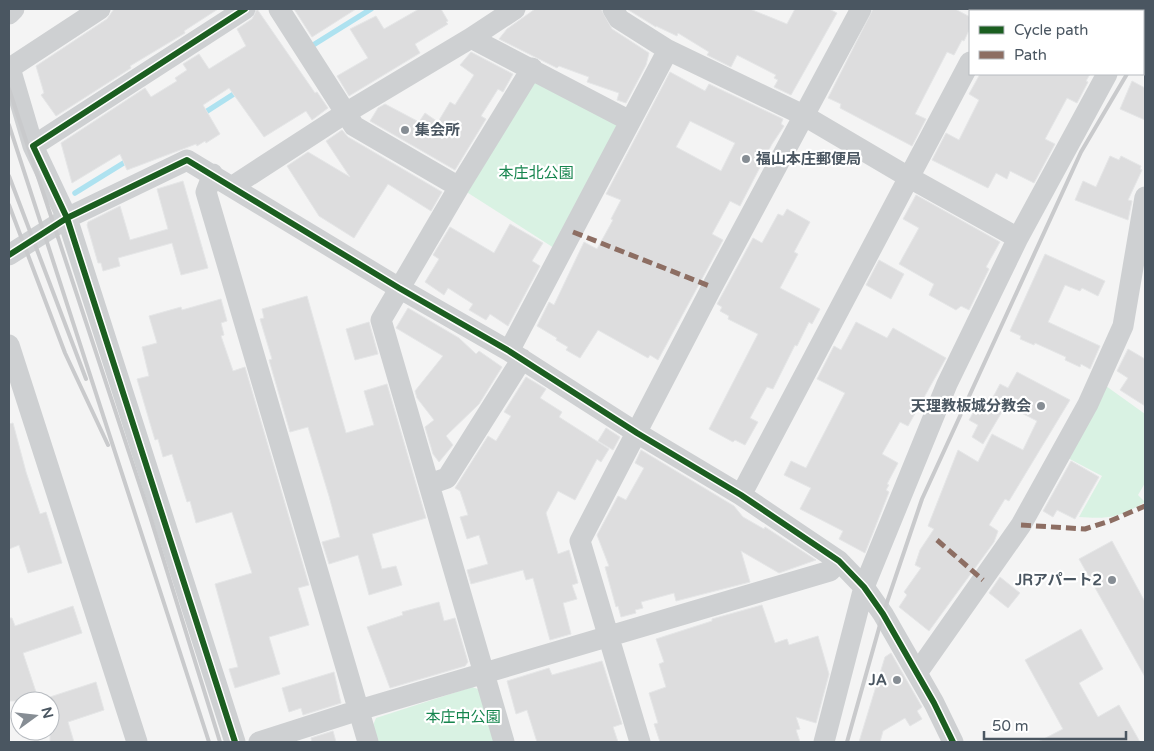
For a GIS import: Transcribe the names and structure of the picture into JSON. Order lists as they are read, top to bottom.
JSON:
{
  "parks": ["本庄北公園", "本庄中公園"],
  "places": [
    "集会所",
    "福山本庄郵便局",
    "天理教板城分教会",
    "JRアパート2",
    "JA"
  ],
  "legend": ["Cycle path", "Path"],
  "scale_bar": "50 m",
  "north": "right"
}
